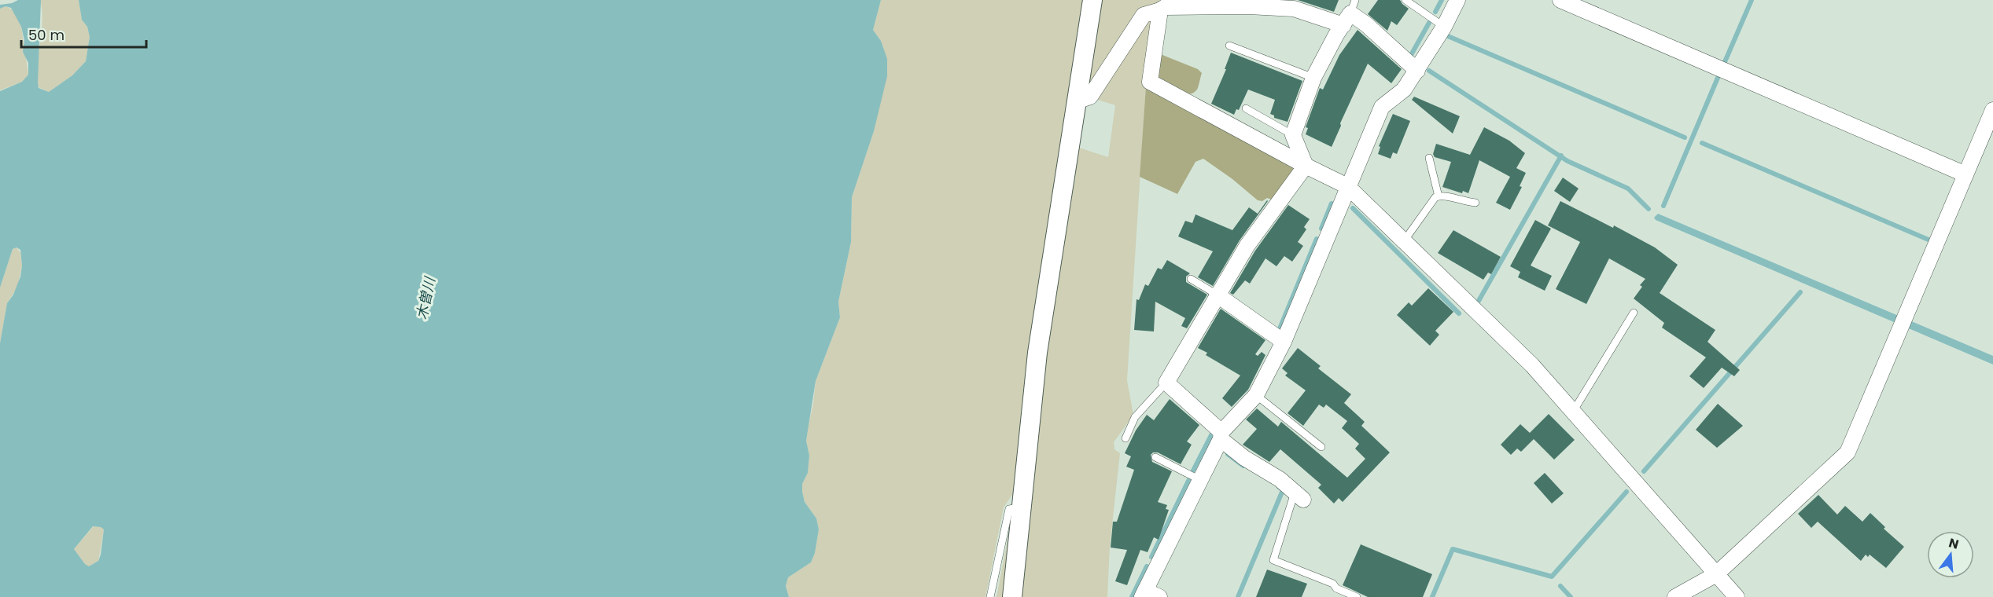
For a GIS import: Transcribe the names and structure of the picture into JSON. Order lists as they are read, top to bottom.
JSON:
{
  "water": ["木曽川"],
  "scale_bar": "50 m",
  "north": "top"
}
